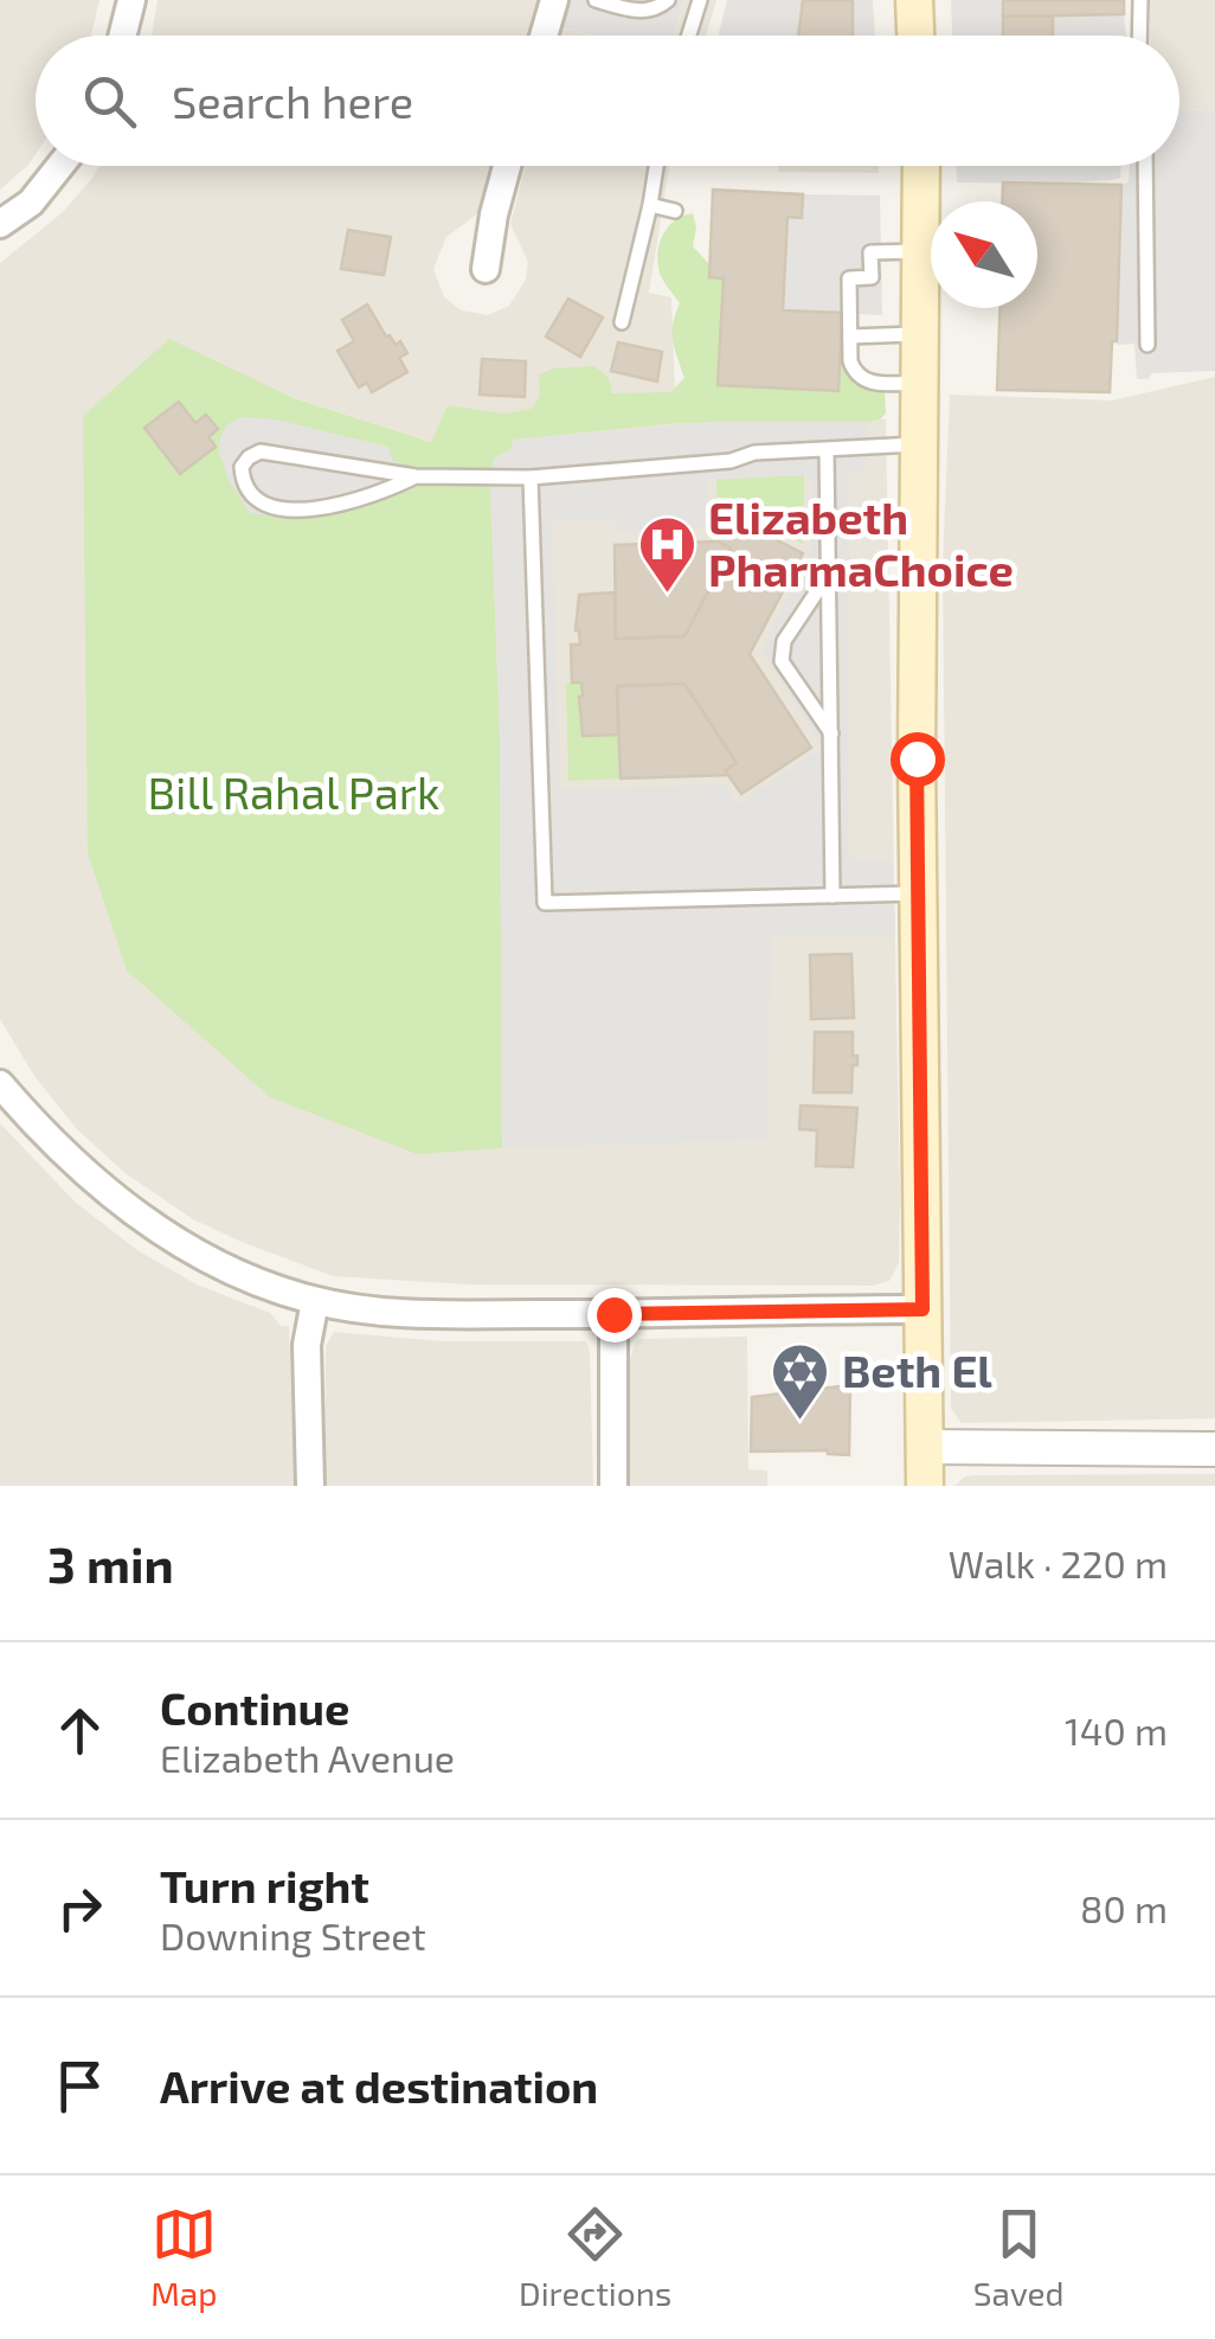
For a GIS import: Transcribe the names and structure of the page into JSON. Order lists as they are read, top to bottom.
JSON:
{
  "parks": ["Bill Rahal Park"],
  "places": {
    "hospital": ["Elizabeth PharmaChoice"],
    "synagogue": ["Beth El"]
  },
  "north": "top left",
  "page": {
    "search": "Search here",
    "heading": ["3 min", "Walk · 220 m"],
    "list": [
      ["Continue", "Elizabeth Avenue", "140 m"],
      ["Turn right", "Downing Street", "80 m"],
      "Arrive at destination"
    ],
    "nav": ["Map", "Directions", "Saved"]
  }
}
